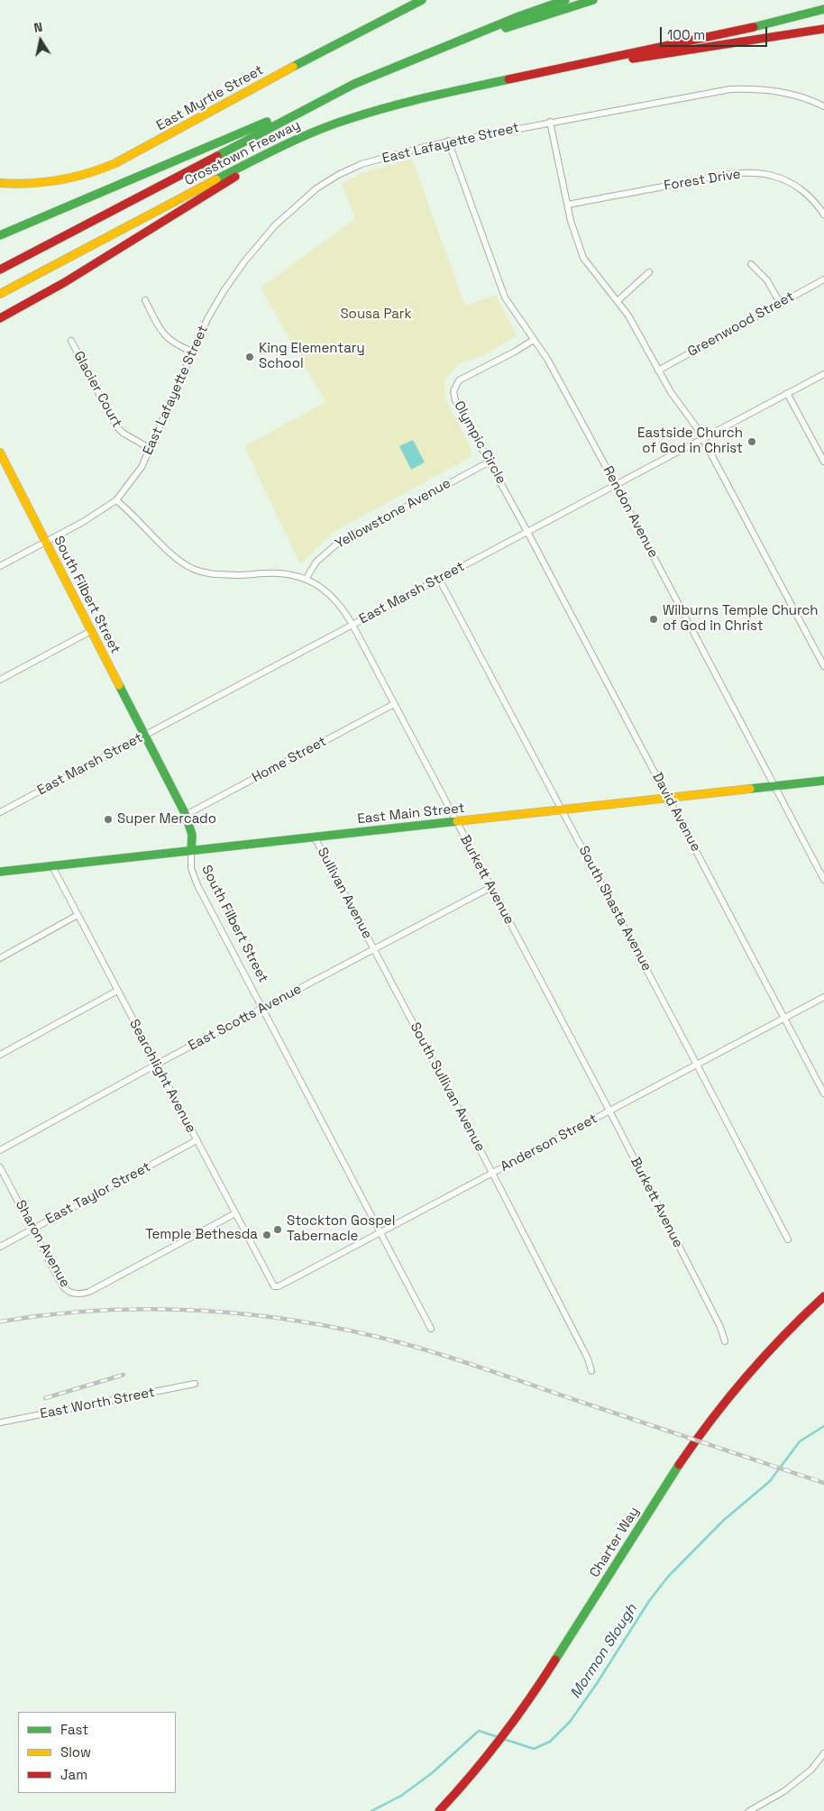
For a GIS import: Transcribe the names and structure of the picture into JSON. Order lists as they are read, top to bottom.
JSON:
{
  "streets": {
    "main road": [
      "East Myrtle Street",
      "Crosstown Freeway",
      "South Filbert Street",
      "East Main Street",
      "Charter Way"
    ],
    "street": [
      "East Lafayette Street",
      "Forest Drive",
      "Greenwood Street",
      "Glacier Court",
      "Olympic Circle",
      "Rendon Avenue",
      "Yellowstone Avenue",
      "East Marsh Street",
      "Home Street",
      "David Avenue",
      "Burkett Avenue",
      "Sullivan Avenue",
      "South Shasta Avenue",
      "East Scotts Avenue",
      "Searchlight Avenue",
      "South Sullivan Avenue",
      "Anderson Street",
      "East Taylor Street",
      "Sharon Avenue",
      "East Worth Street"
    ]
  },
  "crossings": [
    ["East Lafayette Street", "Glacier Court"],
    ["East Lafayette Street", "Rendon Avenue"],
    ["East Lafayette Street", "South Filbert Street"],
    ["East Lafayette Street", "Burkett Avenue"],
    ["Olympic Circle", "Rendon Avenue"],
    ["Olympic Circle", "Yellowstone Avenue"],
    ["Olympic Circle", "East Marsh Street"],
    ["Olympic Circle", "David Avenue"],
    ["Rendon Avenue", "East Marsh Street"],
    ["Rendon Avenue", "East Main Street"],
    ["Yellowstone Avenue", "Burkett Avenue"],
    ["East Marsh Street", "South Filbert Street"],
    ["East Marsh Street", "David Avenue"],
    ["East Marsh Street", "Burkett Avenue"],
    ["East Marsh Street", "South Shasta Avenue"],
    ["South Filbert Street", "Home Street"],
    ["South Filbert Street", "East Main Street"],
    ["South Filbert Street", "East Scotts Avenue"],
    ["South Filbert Street", "Anderson Street"],
    ["Home Street", "Burkett Avenue"],
    ["David Avenue", "East Main Street"],
    ["David Avenue", "Anderson Street"],
    ["East Main Street", "Burkett Avenue"],
    ["East Main Street", "Sullivan Avenue"],
    ["East Main Street", "South Shasta Avenue"],
    ["East Main Street", "Searchlight Avenue"],
    ["Burkett Avenue", "East Scotts Avenue"],
    ["Burkett Avenue", "Anderson Street"],
    ["Sullivan Avenue", "East Scotts Avenue"],
    ["Sullivan Avenue", "South Sullivan Avenue"],
    ["South Shasta Avenue", "Anderson Street"],
    ["East Scotts Avenue", "Searchlight Avenue"],
    ["East Scotts Avenue", "South Sullivan Avenue"],
    ["Searchlight Avenue", "Anderson Street"],
    ["Searchlight Avenue", "East Taylor Street"],
    ["Searchlight Avenue", "Sharon Avenue"],
    ["South Sullivan Avenue", "Anderson Street"],
    ["East Taylor Street", "Sharon Avenue"]
  ],
  "water": ["Mormon Slough"],
  "parks": ["Sousa Park"],
  "places": [
    "King Elementary School",
    "Eastside Church of God in Christ",
    "Wilburns Temple Church of God in Christ",
    "Super Mercado",
    "Stockton Gospel Tabernacle",
    "Temple Bethesda"
  ],
  "legend": ["Fast", "Slow", "Jam"],
  "scale_bar": "100 m",
  "north": "top"
}
